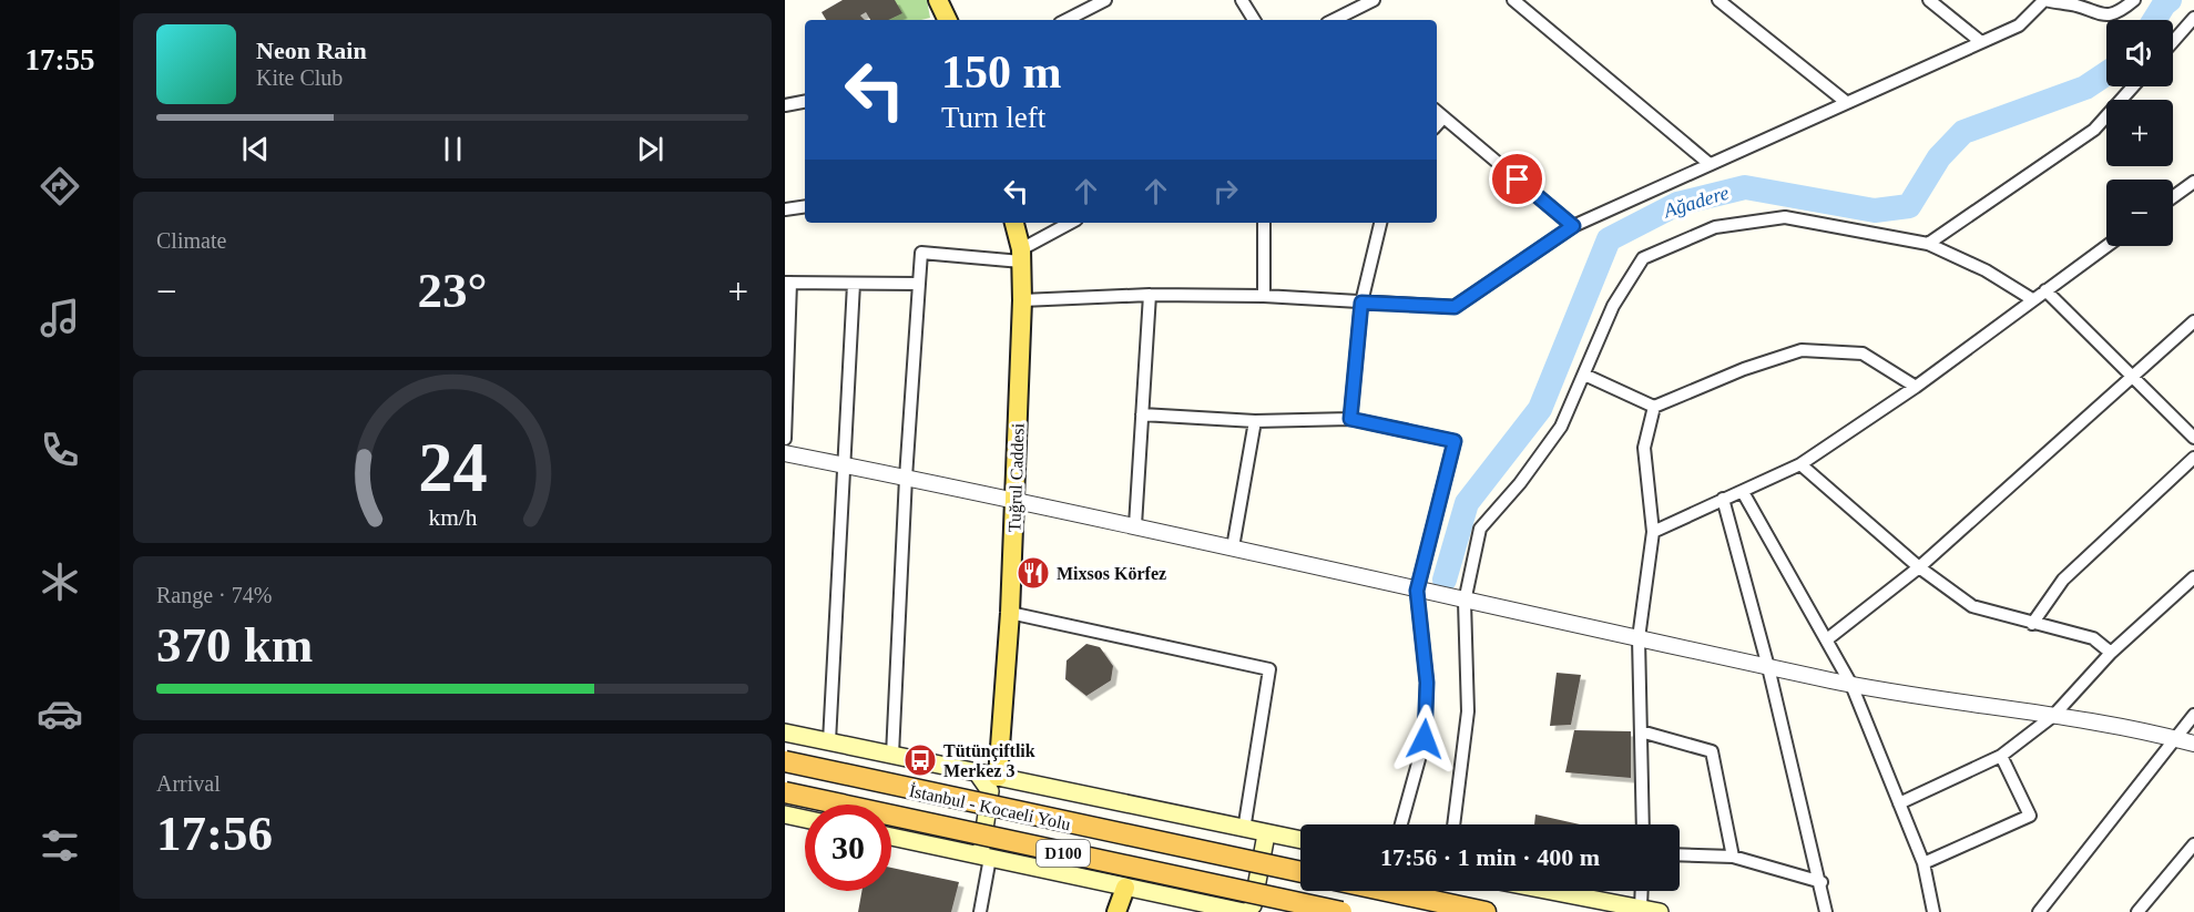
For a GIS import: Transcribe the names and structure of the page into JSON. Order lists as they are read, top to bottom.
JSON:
{
  "streets": {
    "highway": ["İstanbul - Kocaeli Yolu", "D100"],
    "main road": ["Tuğrul Caddesi"]
  },
  "water": ["Ağadere"],
  "places": {
    "restaurant": ["Mixsos Körfez"],
    "bus stop": ["Tütünçiftlik Merkez 3"]
  },
  "page": {
    "tabs": "17:55",
    "map_buttons": ["+", "−"],
    "turn": ["150 m", "Turn left"],
    "song": ["Neon Rain", "Kite Club"],
    "tile": [
      "Climate",
      ["Range · 74%", "370 km"],
      ["Arrival", "17:56"]
    ],
    "heat": ["−", "23°", "+"],
    "limit": "30",
    "trip": "17:56 · 1 min · 400 m",
    "gauge": ["24", "km/h"]
  }
}
